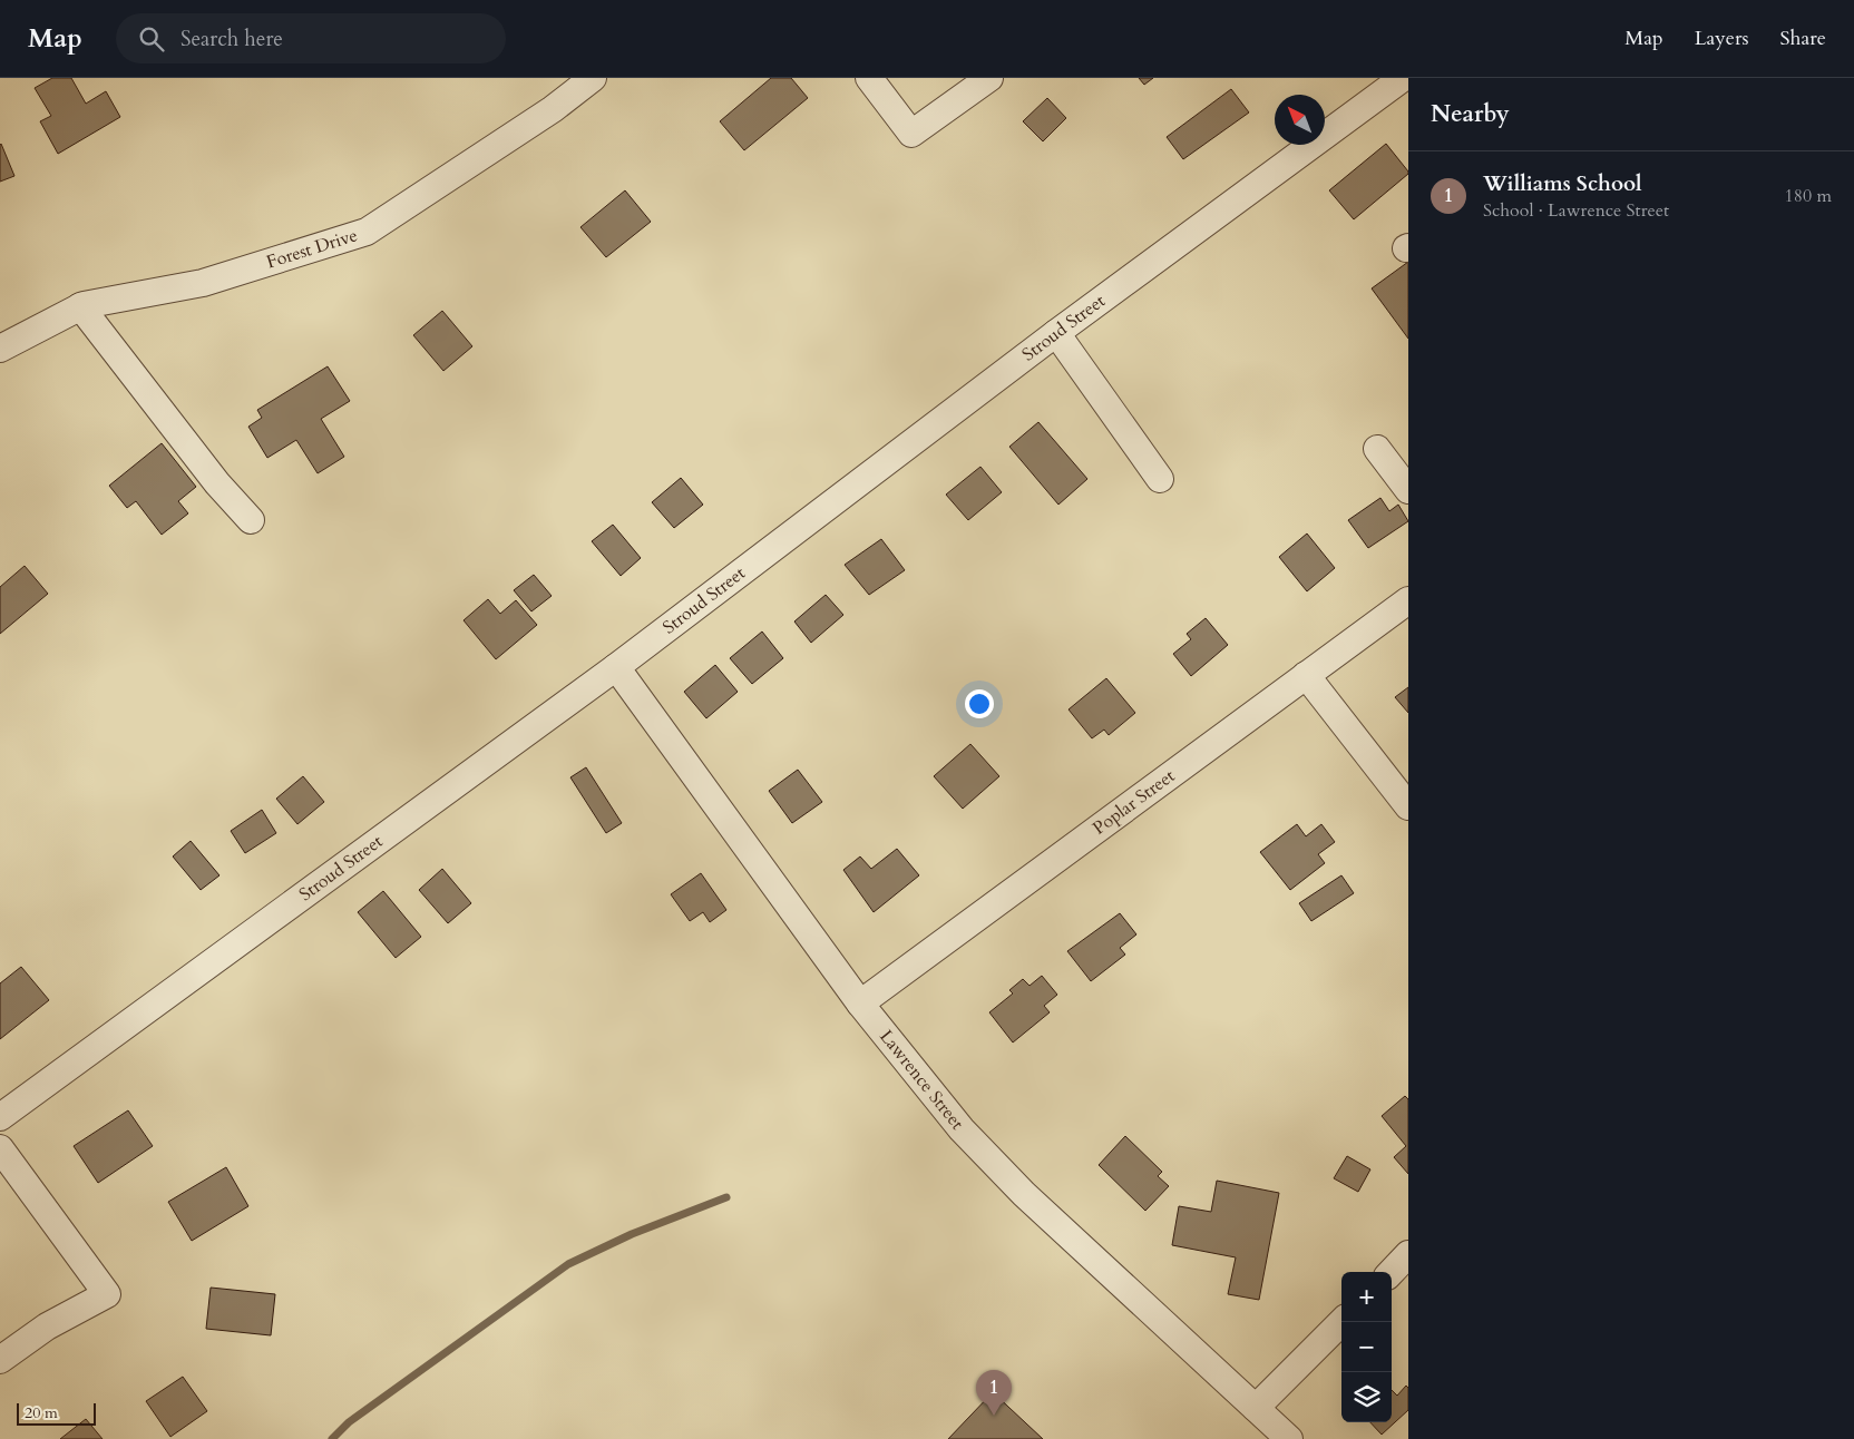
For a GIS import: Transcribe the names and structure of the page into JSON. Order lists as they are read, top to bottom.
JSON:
{
  "streets": {
    "street": [
      "Forest Drive",
      "Stroud Street",
      "Poplar Street",
      "Lawrence Street"
    ]
  },
  "crossings": [
    ["Stroud Street", "Lawrence Street"],
    ["Poplar Street", "Lawrence Street"]
  ],
  "scale_bar": "20 m",
  "north": "top left",
  "page": {
    "header": "Map",
    "search": "Search here",
    "nav": ["Map", "Layers", "Share"],
    "heading": "Nearby",
    "list": [
      {
        "mark": "1",
        "name": "Williams School",
        "note": "School · Lawrence Street",
        "value": "180 m"
      }
    ],
    "map_buttons": ["+", "−"],
    "pins": "1",
    "scale": "20 m"
  }
}
